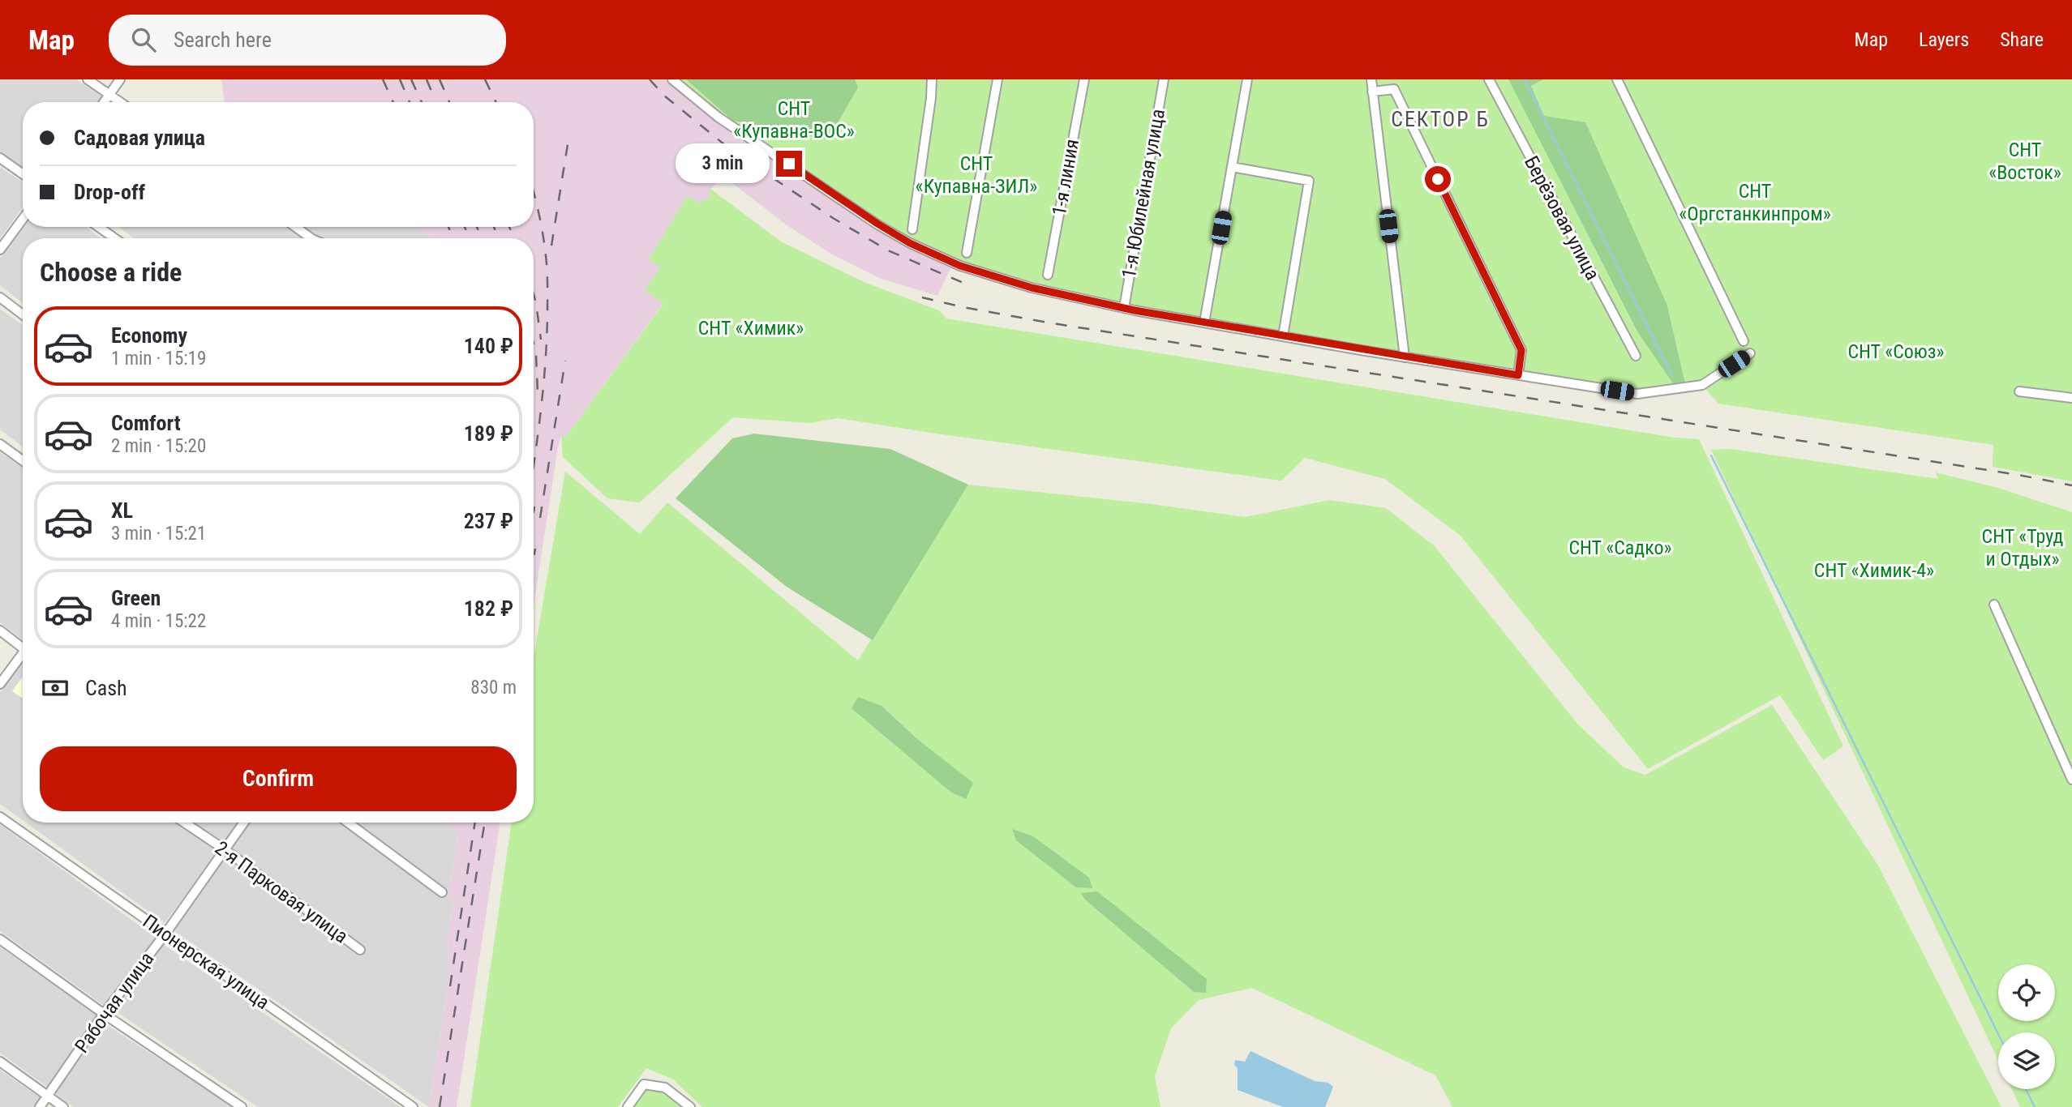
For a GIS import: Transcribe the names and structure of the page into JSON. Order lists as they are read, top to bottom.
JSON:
{
  "streets": {
    "street": [
      "1-я линия",
      "1-я Юбилейная улица",
      "Берёзовая улица",
      "2-я Парковая улица",
      "Пионерская улица",
      "Рабочая улица"
    ]
  },
  "crossings": [
    ["2-я Парковая улица", "Рабочая улица"],
    ["Пионерская улица", "Рабочая улица"]
  ],
  "districts": ["СЕКТОР Б"],
  "parks": [
    "СНТ «Купавна-ВОС»",
    "СНТ «Восток»",
    "СНТ «Купавна-ЗИЛ»",
    "СНТ «Оргстанкинпром»",
    "СНТ «Химик»",
    "СНТ «Союз»",
    "СНТ «Труд и Отдых»",
    "СНТ «Садко»",
    "СНТ «Химик-4»"
  ],
  "page": {
    "header": "Map",
    "search": "Search here",
    "nav": ["Map", "Layers", "Share"],
    "banner": ["Садовая улица", "Drop-off"],
    "bubble": "3 min",
    "heading": "Choose a ride",
    "list": [
      {
        "name": "Economy",
        "note": "1 min · 15:19",
        "value": "140 ₽"
      },
      {
        "name": "Comfort",
        "note": "2 min · 15:20",
        "value": "189 ₽"
      },
      {
        "name": "XL",
        "note": "3 min · 15:21",
        "value": "237 ₽"
      },
      {
        "name": "Green",
        "note": "4 min · 15:22",
        "value": "182 ₽"
      }
    ],
    "pay": ["Cash", "830 m"],
    "buttons": "Confirm"
  }
}
